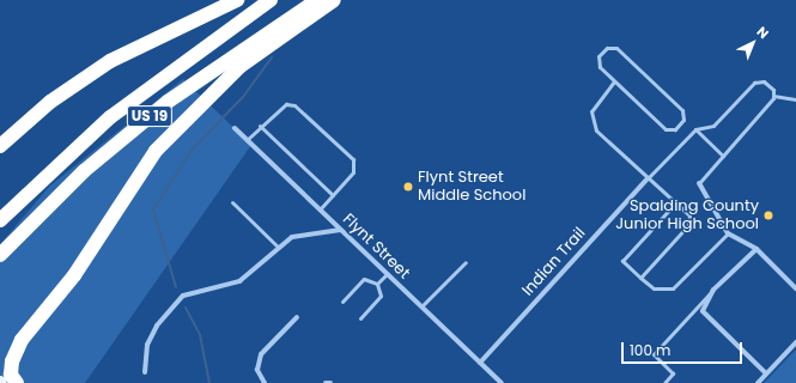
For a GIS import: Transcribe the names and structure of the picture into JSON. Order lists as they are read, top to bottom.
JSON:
{
  "streets": {
    "highway": ["US 19"],
    "street": ["Flynt Street", "Indian Trail"]
  },
  "crossings": [
    ["Flynt Street", "Indian Trail"]
  ],
  "places": ["Flynt Street Middle School", "Spalding County Junior High School"],
  "scale_bar": "100 m",
  "north": "top right"
}
